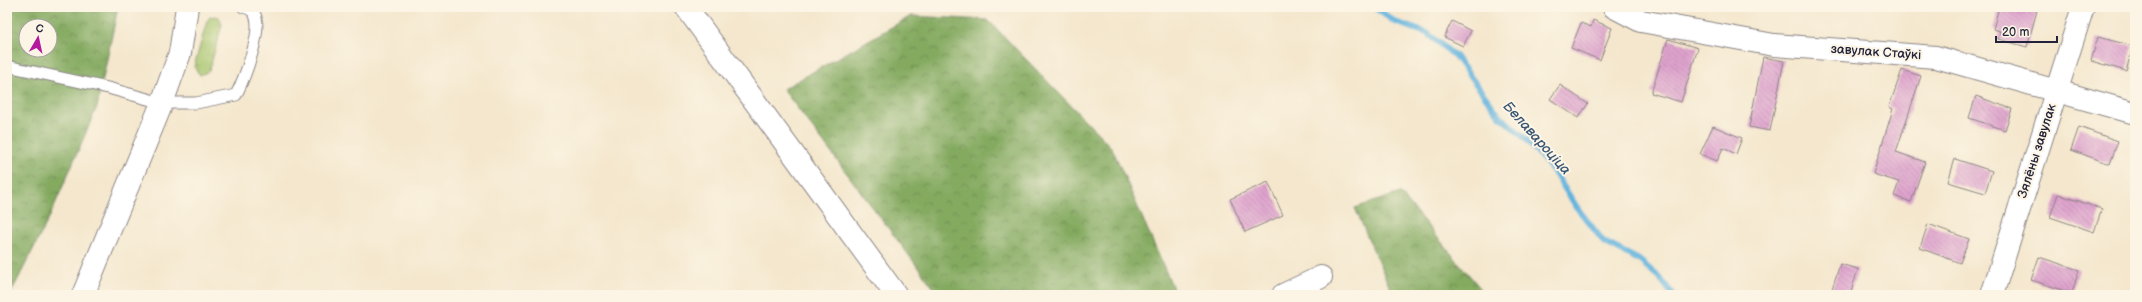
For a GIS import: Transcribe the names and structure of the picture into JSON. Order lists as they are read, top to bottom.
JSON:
{
  "streets": {
    "street": ["завулак Стаўкі", "Зялёны завулак"]
  },
  "crossings": [
    ["завулак Стаўкі", "Зялёны завулак"]
  ],
  "water": ["Белавароціца"],
  "scale_bar": "20 m",
  "north": "top"
}
